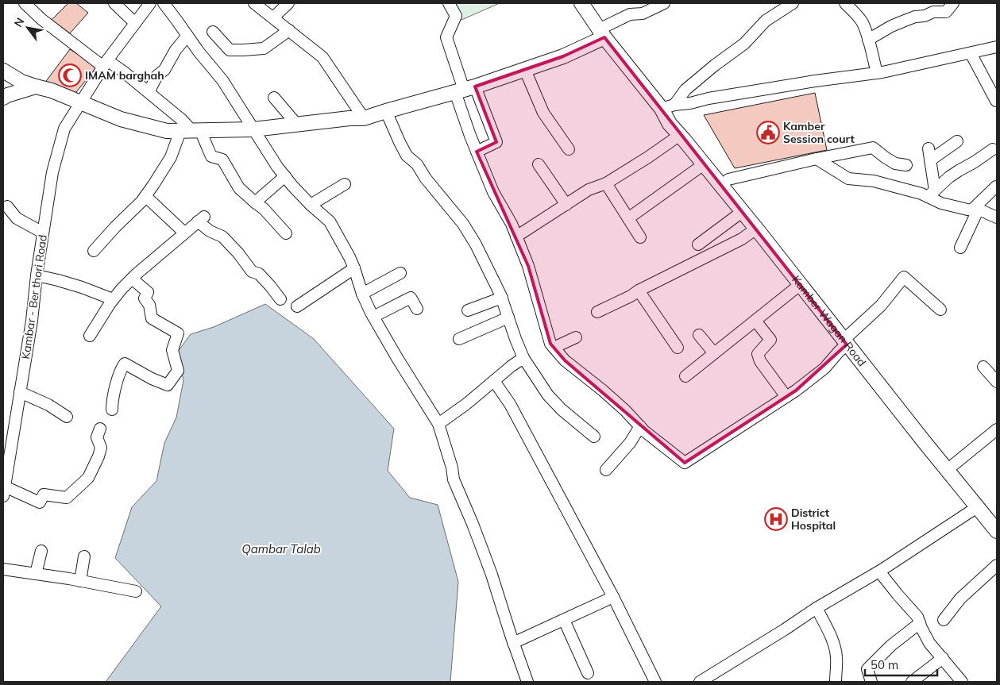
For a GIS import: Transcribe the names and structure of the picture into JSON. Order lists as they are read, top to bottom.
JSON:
{
  "streets": {
    "main road": ["Kamber Wagan Road"],
    "street": ["Kambar - Ber thori Road"]
  },
  "water": ["Qambar Talab"],
  "places": {
    "mosque": ["IMAM barghah"],
    "public building": ["Kamber Session court"],
    "hospital": ["District Hospital"]
  },
  "scale_bar": "50 m",
  "north": "top left"
}
